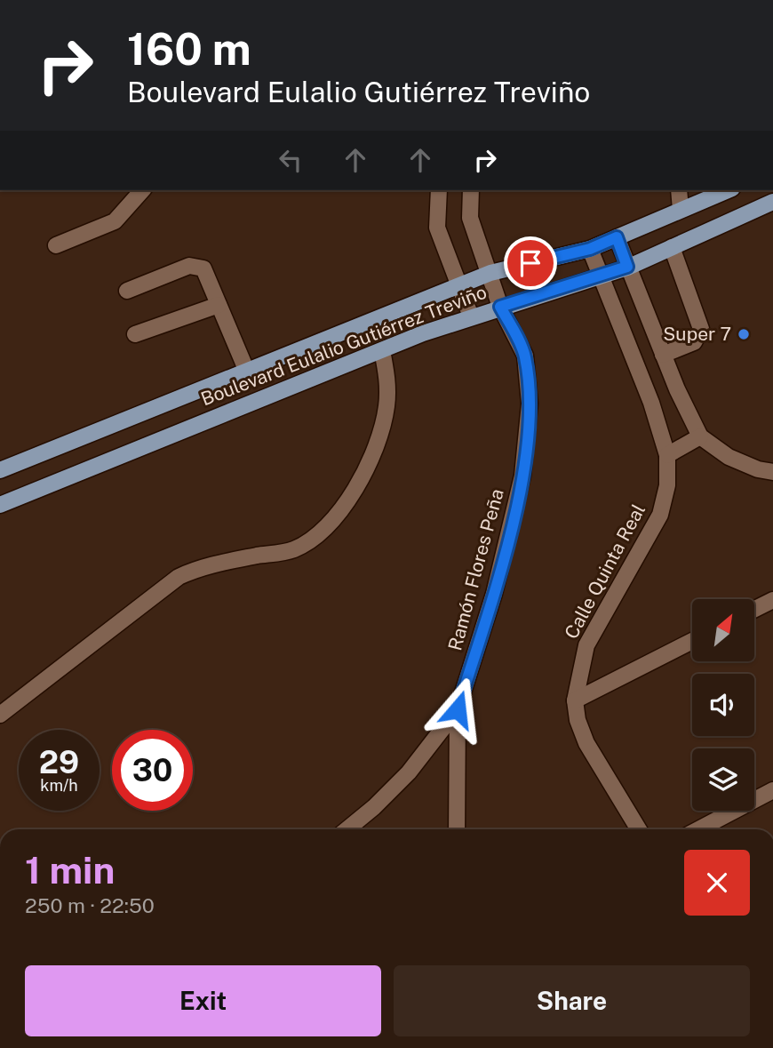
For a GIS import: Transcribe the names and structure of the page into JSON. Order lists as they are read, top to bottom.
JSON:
{
  "streets": {
    "main road": ["Boulevard Eulalio Gutiérrez Treviño"],
    "street": ["Ramón Flores Peña", "Calle Quinta Real"]
  },
  "crossings": [
    ["Boulevard Eulalio Gutiérrez Treviño", "Ramón Flores Peña"],
    ["Boulevard Eulalio Gutiérrez Treviño", "Calle Quinta Real"]
  ],
  "places": ["Super 7"],
  "north": "top right",
  "page": {
    "turn": ["160 m", "Boulevard Eulalio Gutiérrez Treviño"],
    "speed": "29 km/h",
    "limit": "30",
    "heading": ["1 min", "250 m · 22:50"],
    "buttons": ["Exit", "Share"]
  }
}
